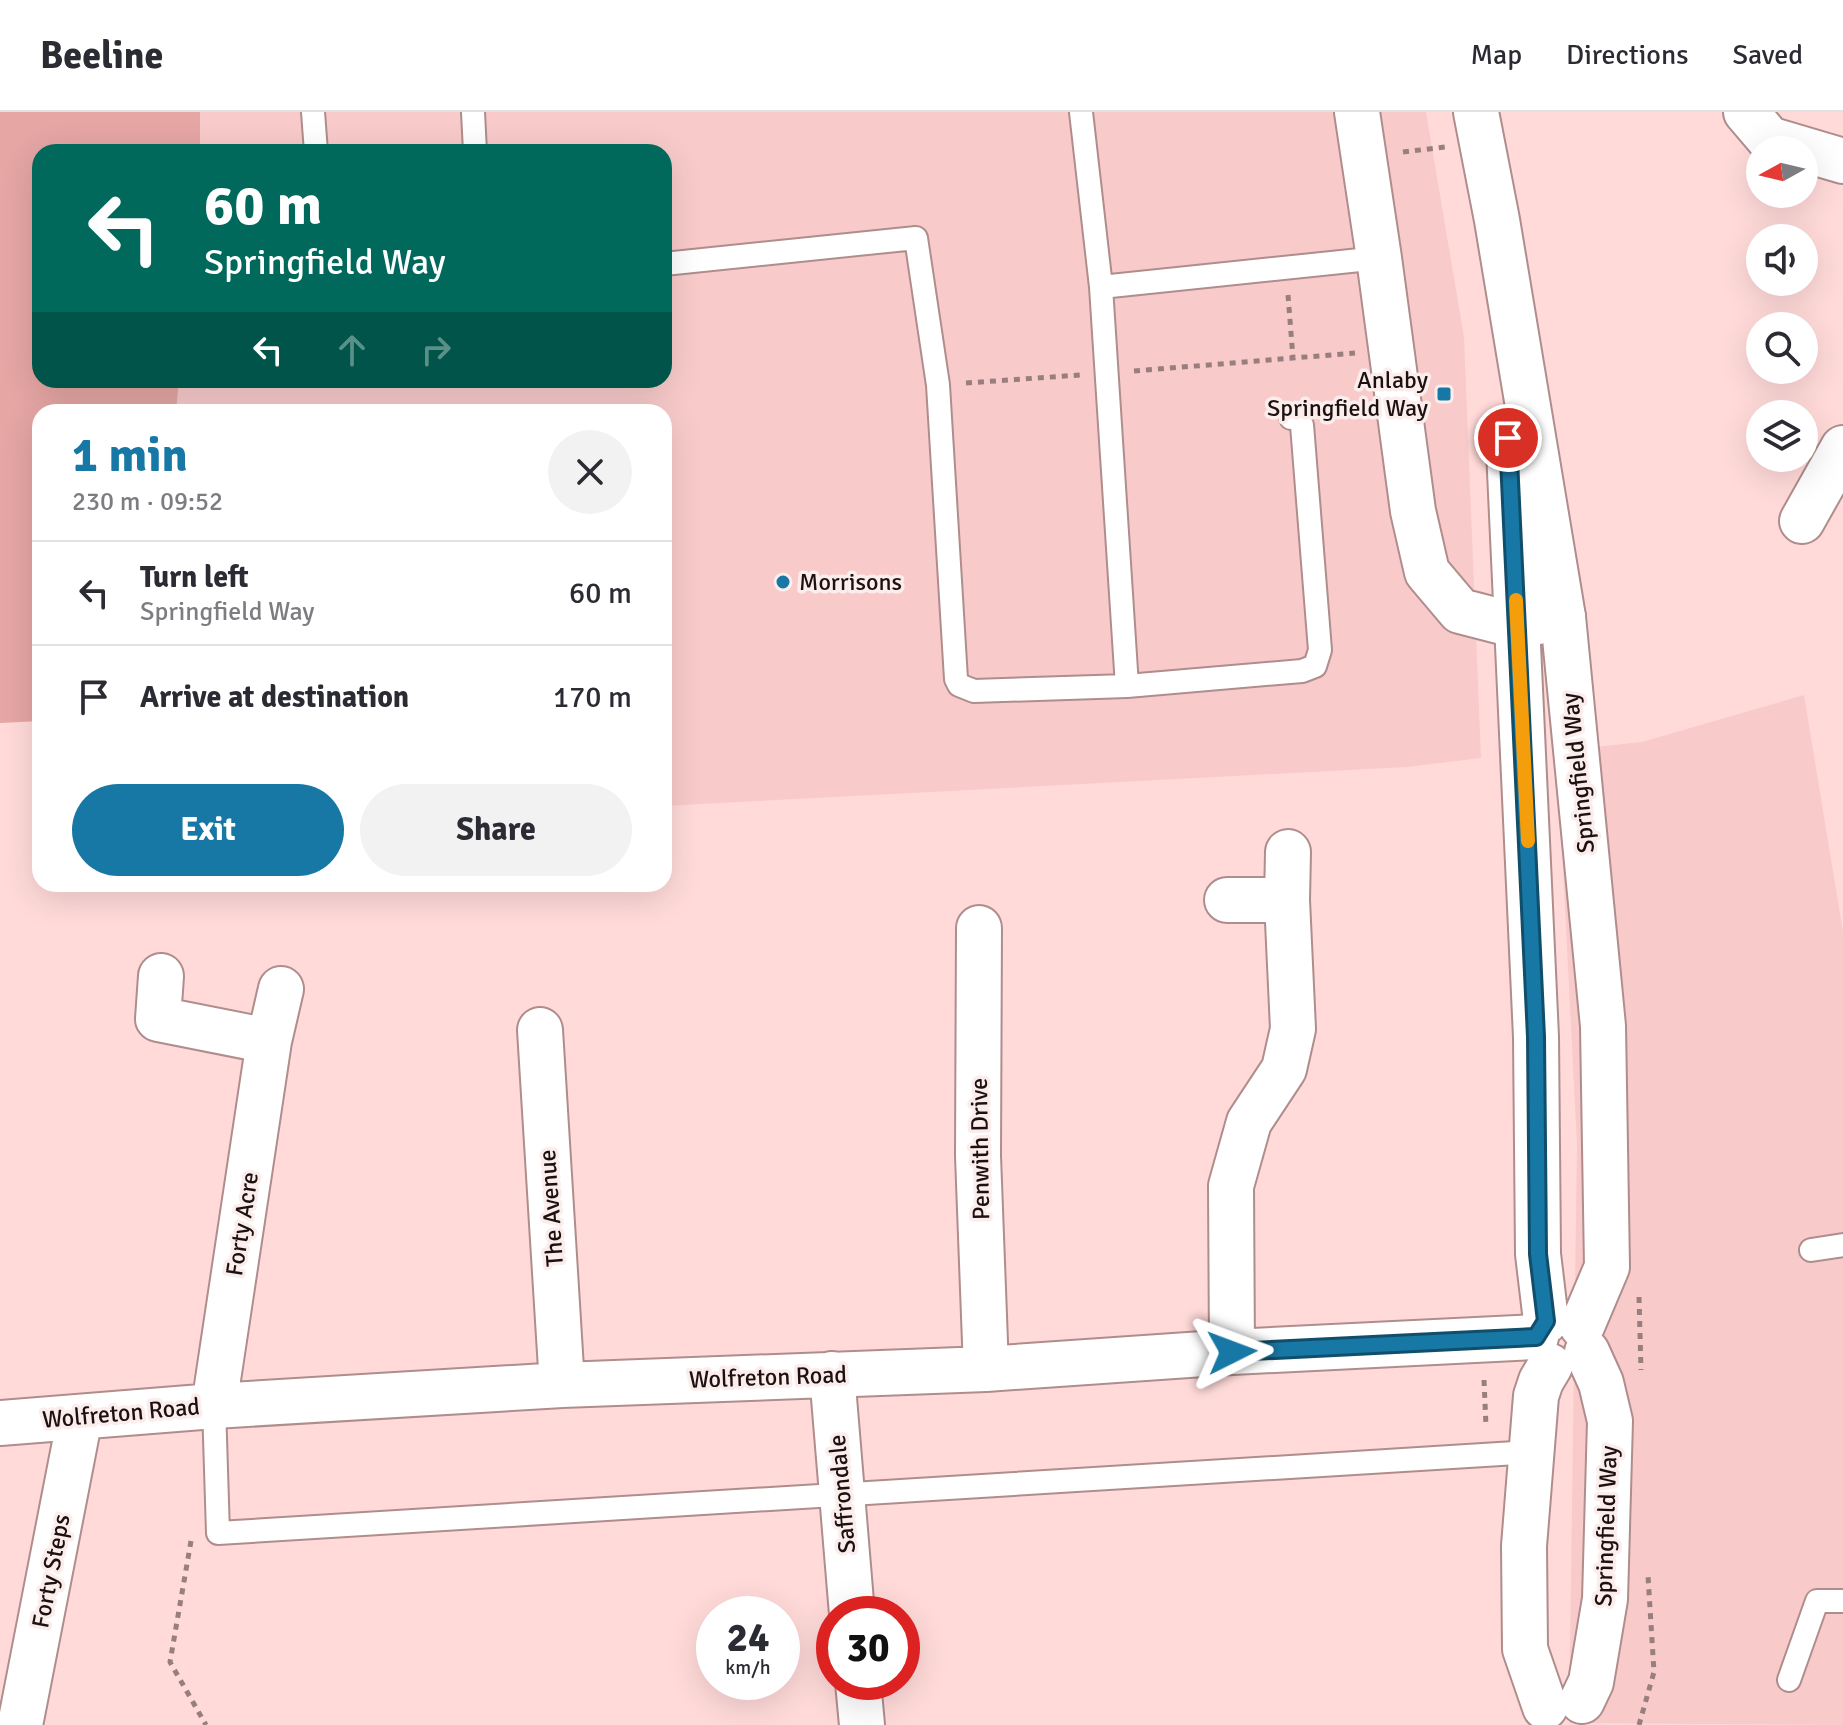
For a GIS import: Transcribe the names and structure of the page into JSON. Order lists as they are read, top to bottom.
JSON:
{
  "streets": {
    "street": [
      "Springfield Way",
      "Penwith Drive",
      "The Avenue",
      "Forty Acre",
      "Wolfreton Road",
      "Saffrondale",
      "Forty Steps"
    ]
  },
  "crossings": [
    ["Springfield Way", "Wolfreton Road"],
    ["Penwith Drive", "Wolfreton Road"],
    ["The Avenue", "Wolfreton Road"],
    ["Forty Acre", "Wolfreton Road"],
    ["Wolfreton Road", "Saffrondale"],
    ["Wolfreton Road", "Forty Steps"]
  ],
  "places": {
    "transit": ["Anlaby Springfield Way"],
    "other": ["Morrisons"]
  },
  "north": "left",
  "page": {
    "header": "Beeline",
    "nav": ["Map", "Directions", "Saved"],
    "turn": ["60 m", "Springfield Way"],
    "heading": ["1 min", "230 m · 09:52"],
    "list": [
      {
        "name": "Turn left",
        "note": "Springfield Way",
        "value": "60 m"
      },
      {
        "name": "Arrive at destination",
        "value": "170 m"
      }
    ],
    "buttons": ["Exit", "Share"],
    "speed": "24 km/h",
    "limit": "30"
  }
}
